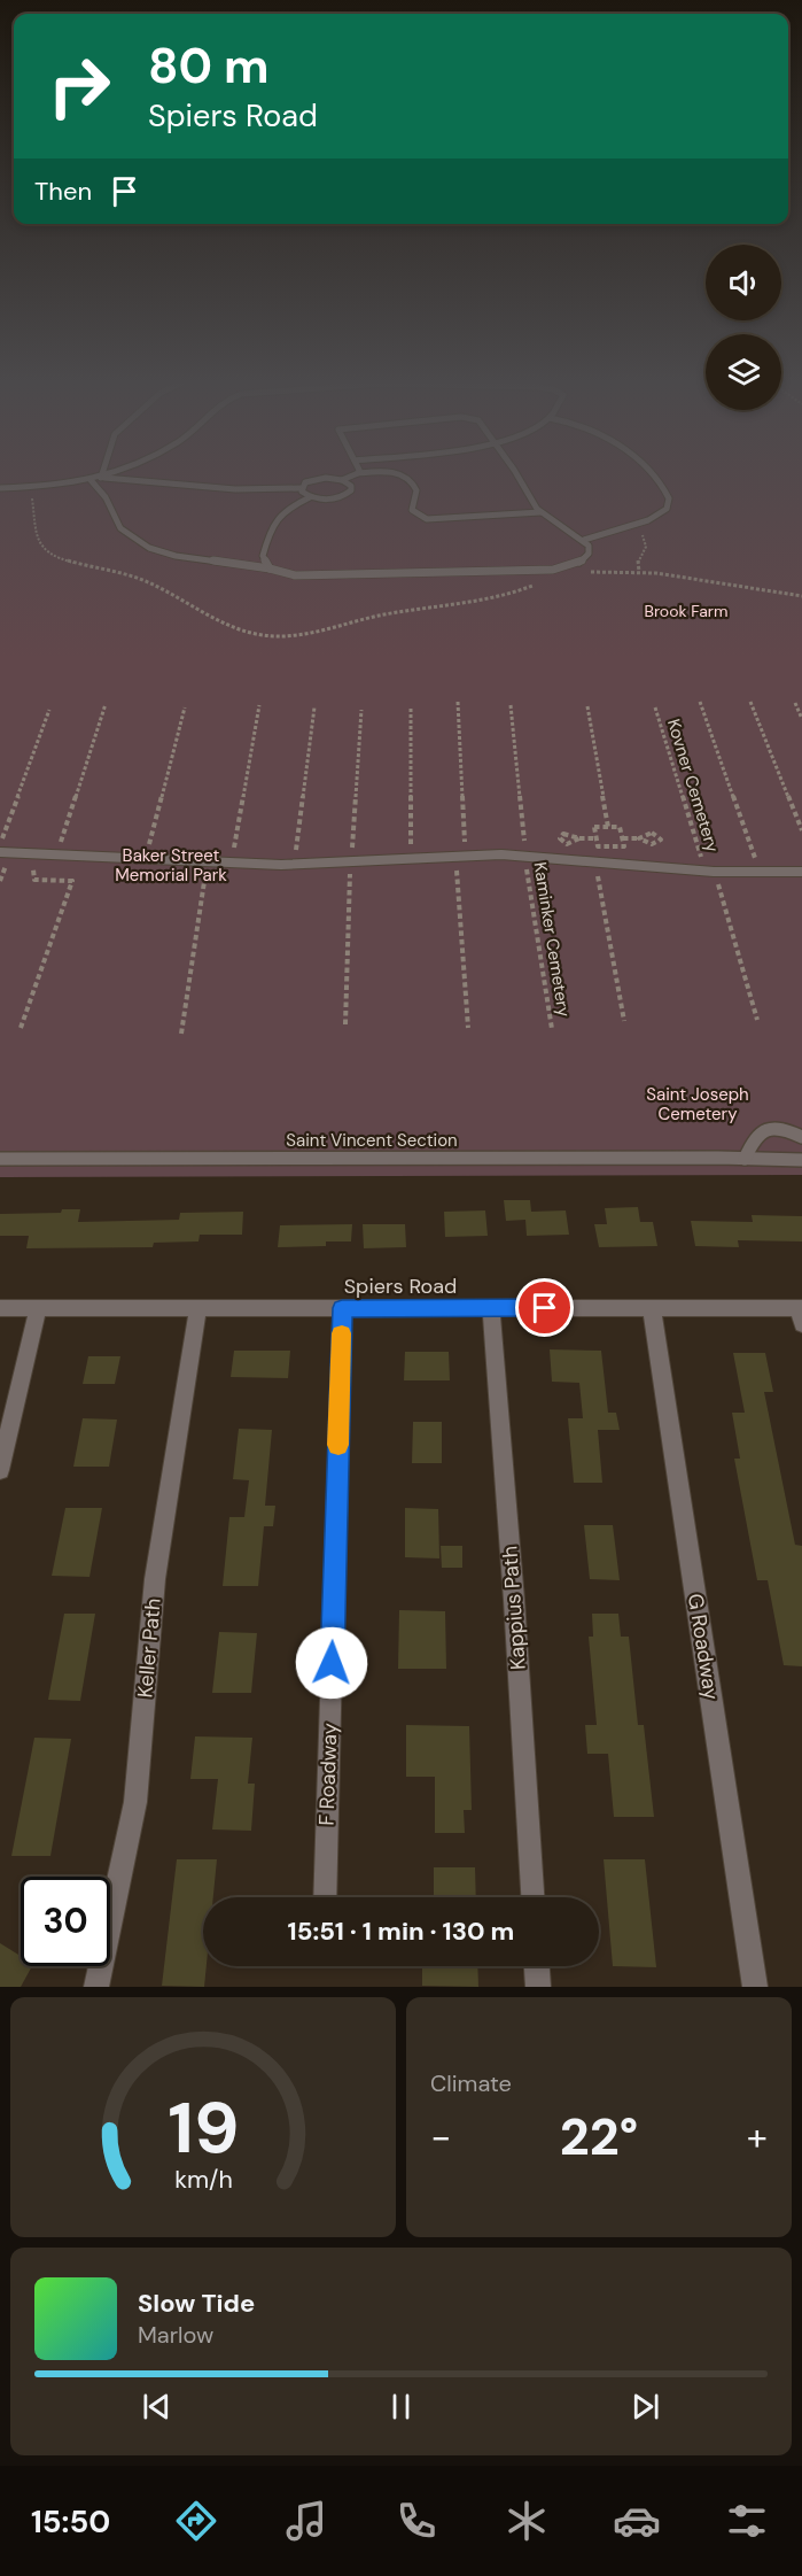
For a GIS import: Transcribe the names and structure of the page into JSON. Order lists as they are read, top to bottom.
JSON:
{
  "streets": {
    "street": [
      "Spiers Road",
      "Kappius Path",
      "G Roadway",
      "Keller Path",
      "F Roadway"
    ],
    "lane": ["Saint Vincent Section"],
    "path": ["Kovner Cemetery", "Kaminker Cemetery"]
  },
  "crossings": [
    ["Spiers Road", "Kappius Path"],
    ["Spiers Road", "G Roadway"],
    ["Spiers Road", "Keller Path"],
    ["Spiers Road", "F Roadway"]
  ],
  "parks": ["Brook Farm", "Baker Street Memorial Park", "Saint Joseph Cemetery"],
  "page": {
    "turn": ["80 m", "Spiers Road"],
    "then": "Then",
    "limit": "30",
    "trip": "15:51 · 1 min · 130 m",
    "tile": "Climate",
    "heat": ["−", "22°", "+"],
    "song": ["Slow Tide", "Marlow"],
    "tabs": "15:50",
    "gauge": ["19", "km/h"]
  }
}
